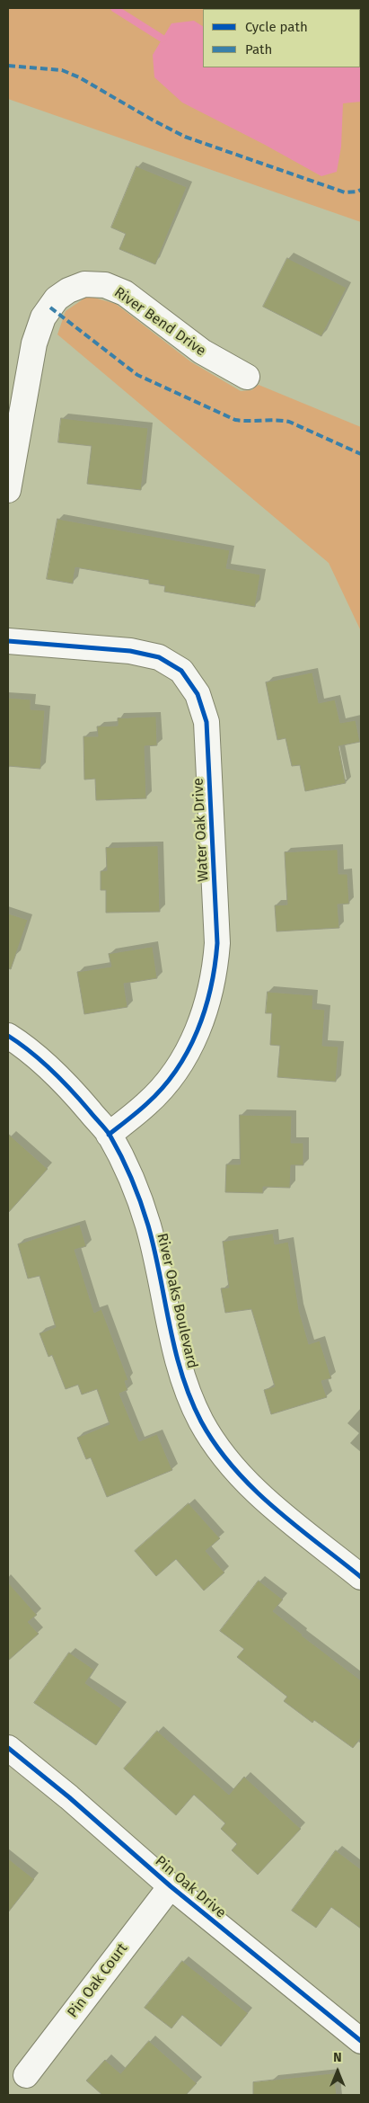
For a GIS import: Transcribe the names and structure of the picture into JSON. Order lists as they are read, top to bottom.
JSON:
{
  "streets": {
    "street": [
      "River Bend Drive",
      "Water Oak Drive",
      "River Oaks Boulevard",
      "Pin Oak Drive",
      "Pin Oak Court"
    ]
  },
  "crossings": [
    ["Water Oak Drive", "River Oaks Boulevard"],
    ["Pin Oak Drive", "Pin Oak Court"]
  ],
  "legend": ["Cycle path", "Path"],
  "north": "top"
}
